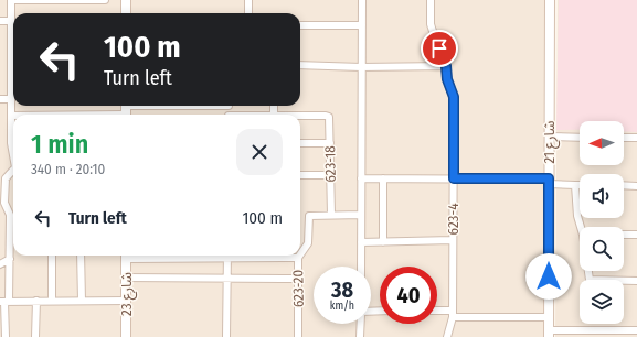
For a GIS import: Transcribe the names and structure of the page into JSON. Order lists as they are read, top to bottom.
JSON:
{
  "streets": {
    "street": [
      "شارع 21",
      "623-18",
      "623-4",
      "623-20",
      "شارع 23"
    ]
  },
  "crossings": [
    ["623-18", "623-20"]
  ],
  "north": "left",
  "page": {
    "turn": ["100 m", "Turn left"],
    "heading": ["1 min", "340 m · 20:10"],
    "list": [
      {
        "name": "Turn left",
        "value": "100 m"
      }
    ],
    "speed": "38 km/h",
    "limit": "40"
  }
}
